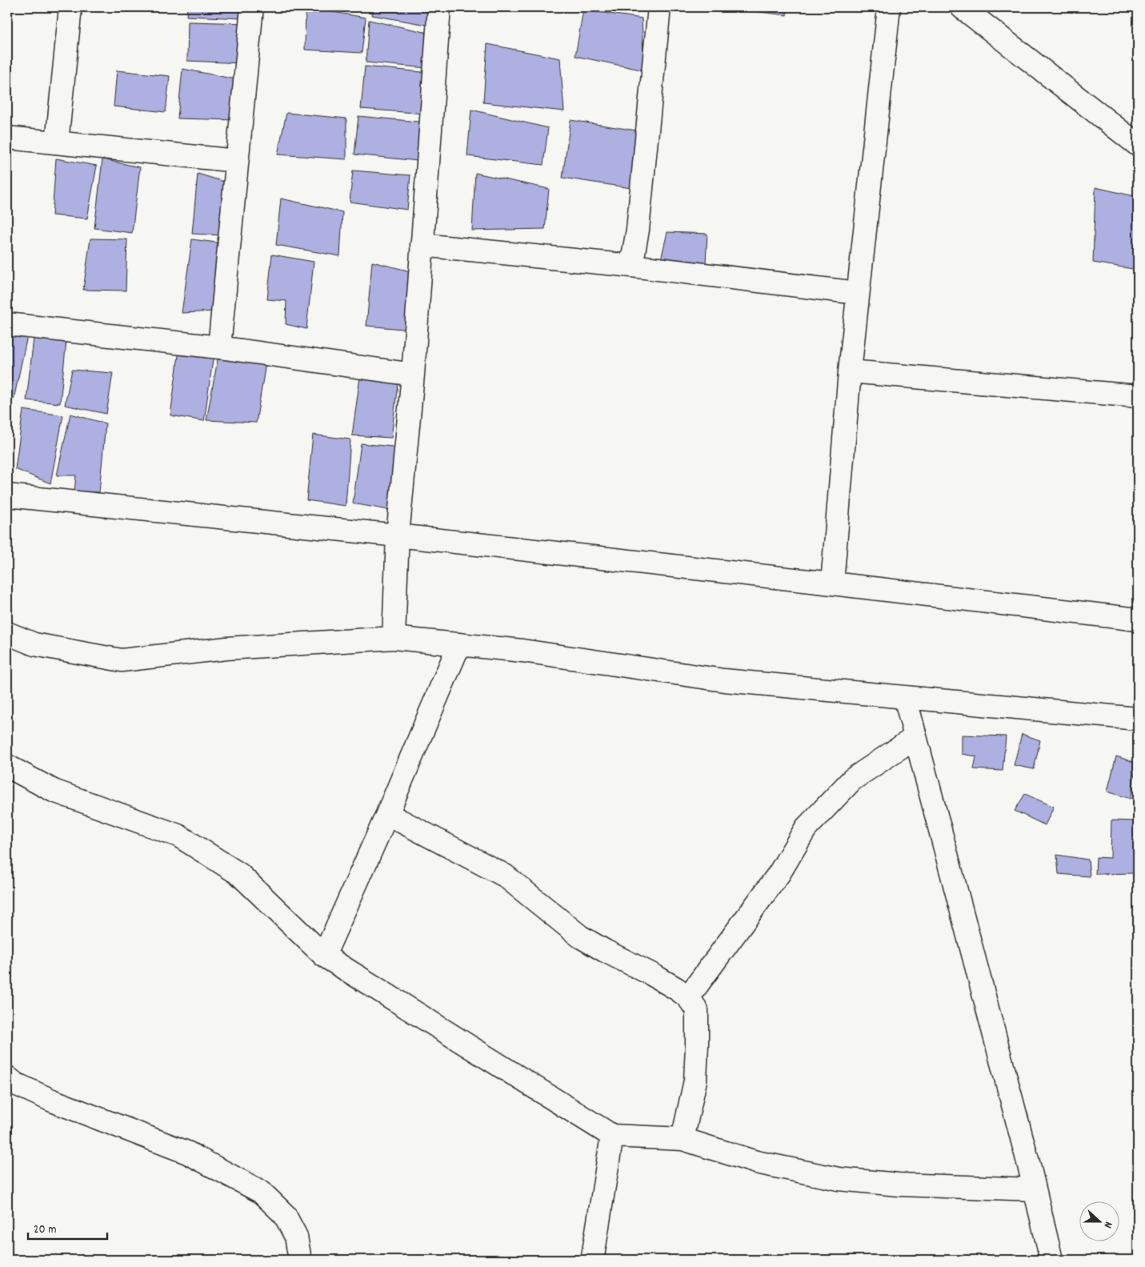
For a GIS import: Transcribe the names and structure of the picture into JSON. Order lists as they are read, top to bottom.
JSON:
{
  "scale_bar": "20 m",
  "north": "right"
}
